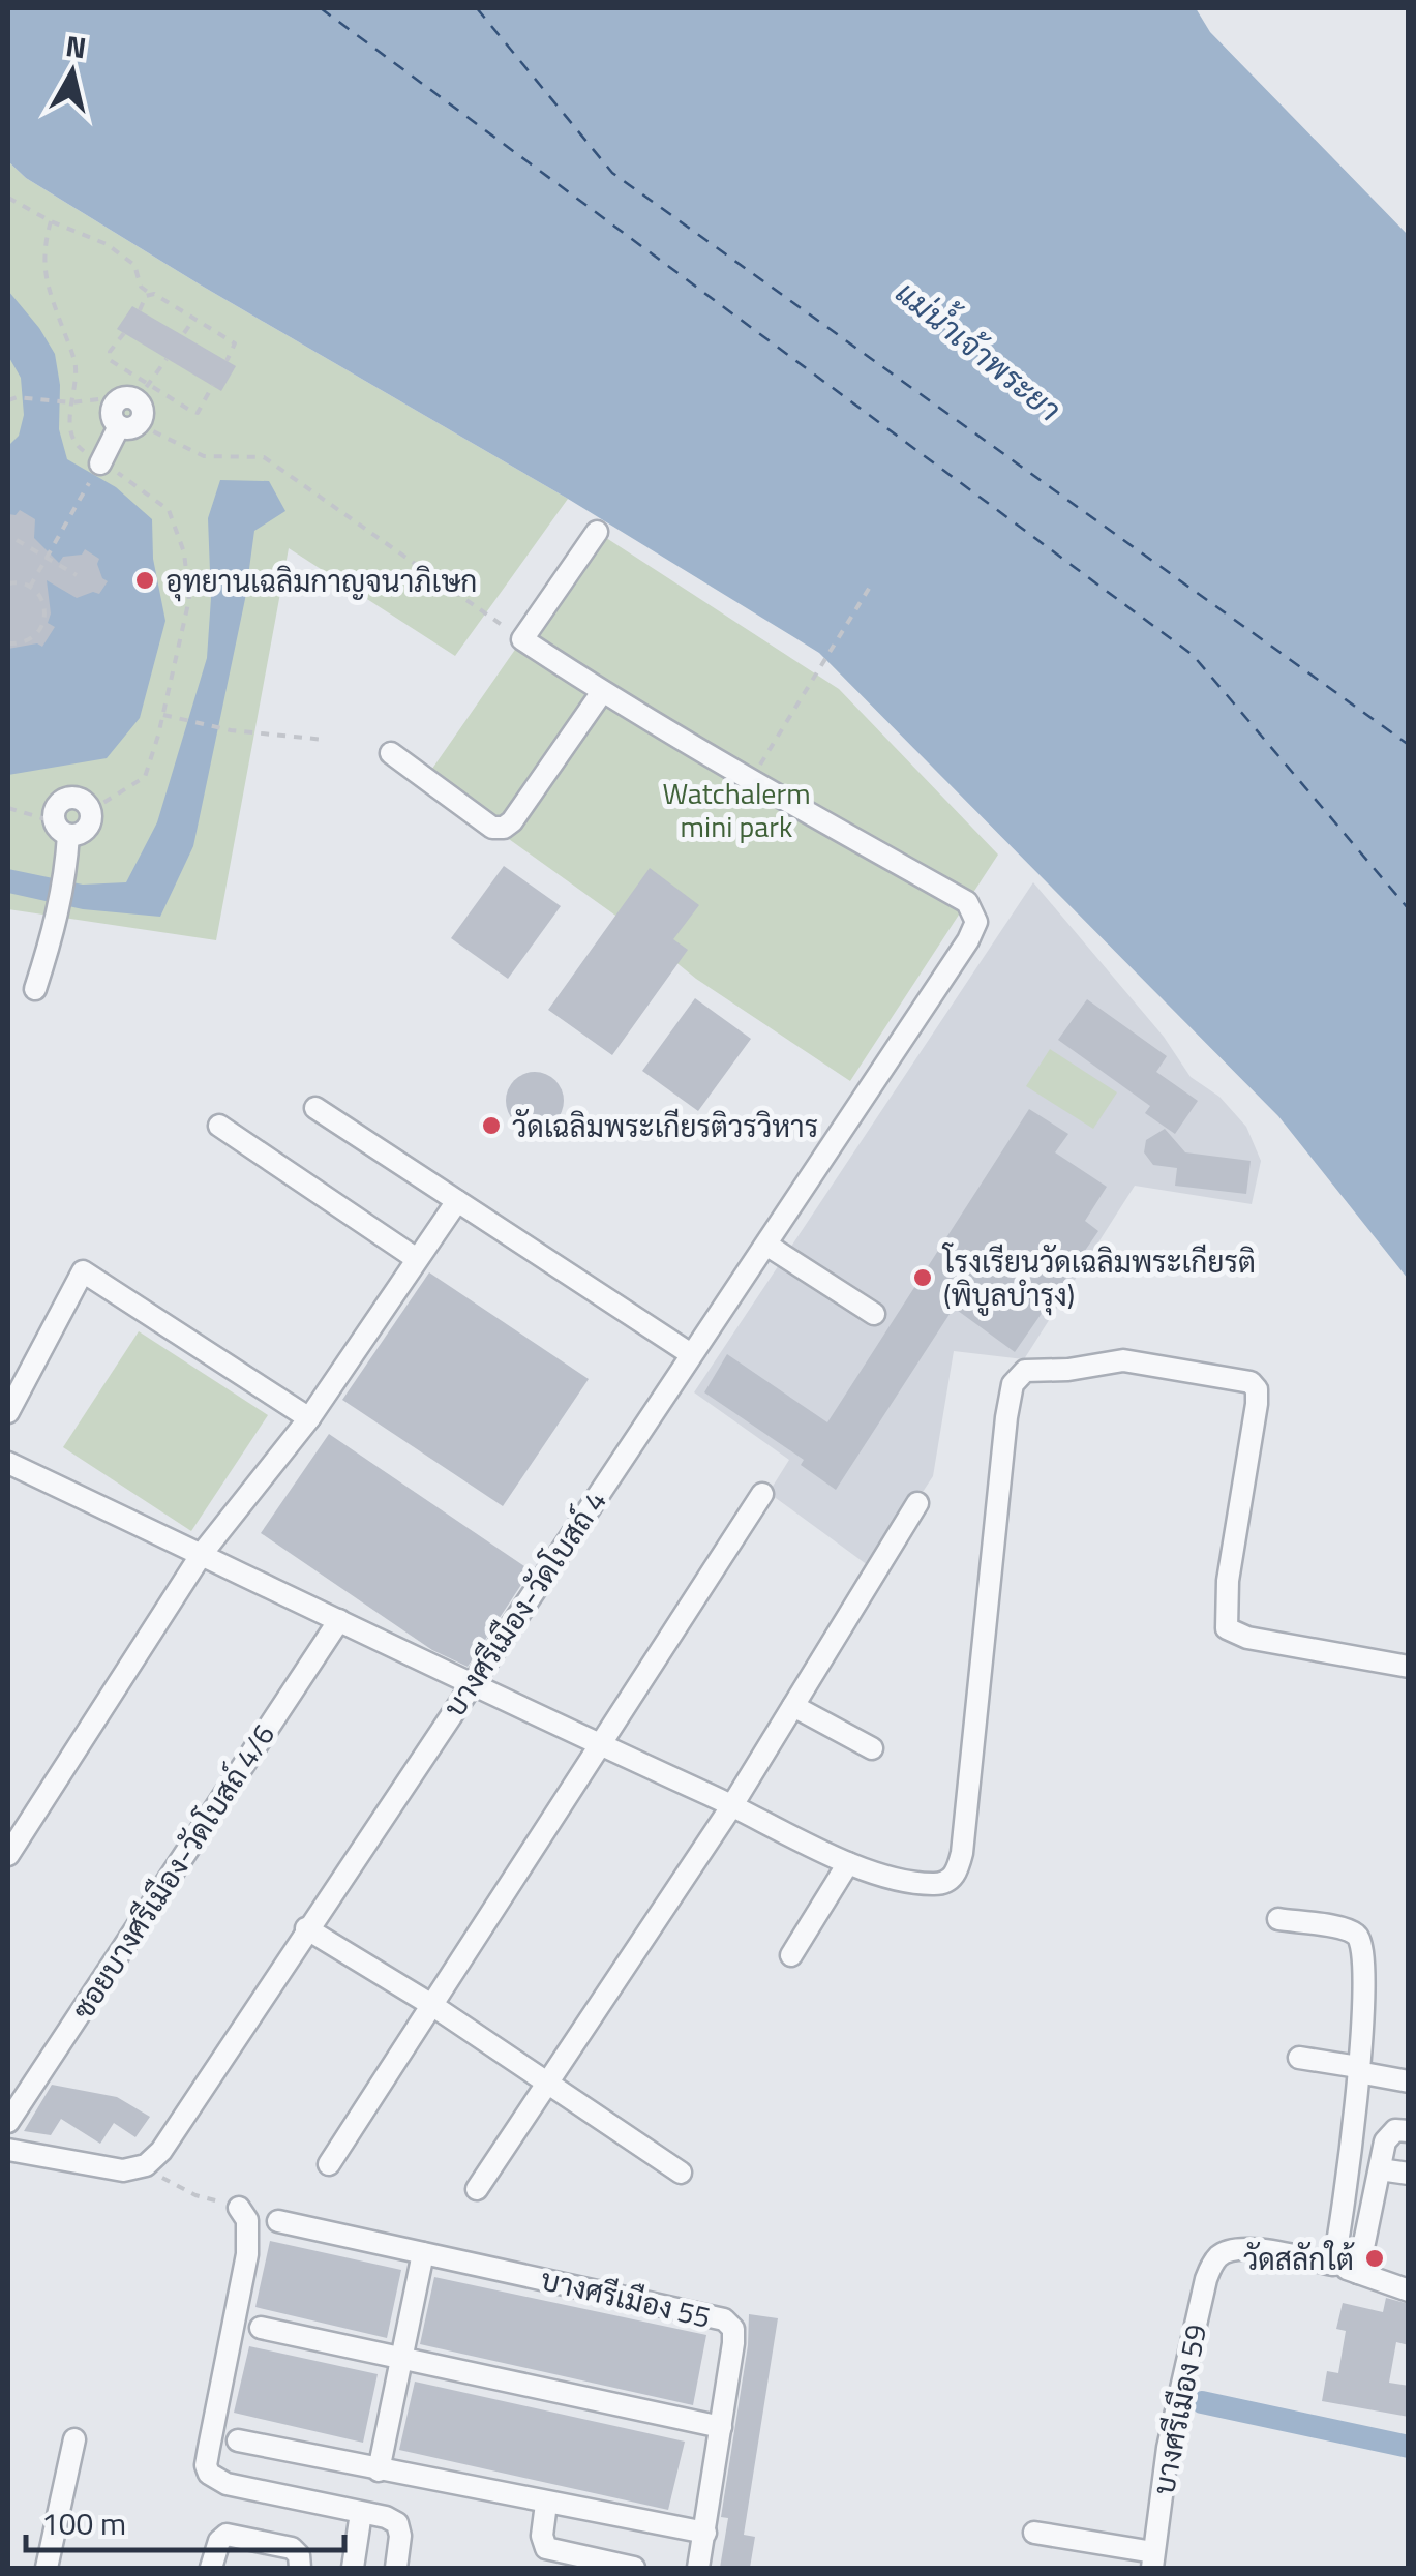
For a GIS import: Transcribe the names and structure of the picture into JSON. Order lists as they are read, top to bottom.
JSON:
{
  "streets": {
    "street": [
      "บางศรีเมือง-วัดโบสถ์ 4",
      "ซอยบางศรีเมือง-วัดโบสถ์ 4/6",
      "บางศรีเมือง 55",
      "บางศรีเมือง 59"
    ]
  },
  "water": ["แม่น้ำเจ้าพระยา"],
  "parks": ["Watchalerm mini park"],
  "places": [
    "อุทยานเฉลิมกาญจนาภิเษก",
    "วัดเฉลิมพระเกียรติวรวิหาร",
    "โรงเรียนวัดเฉลิมพระเกียรติ (พิบูลบำรุง)",
    "วัดสลักใต้"
  ],
  "scale_bar": "100 m",
  "north": "top"
}
